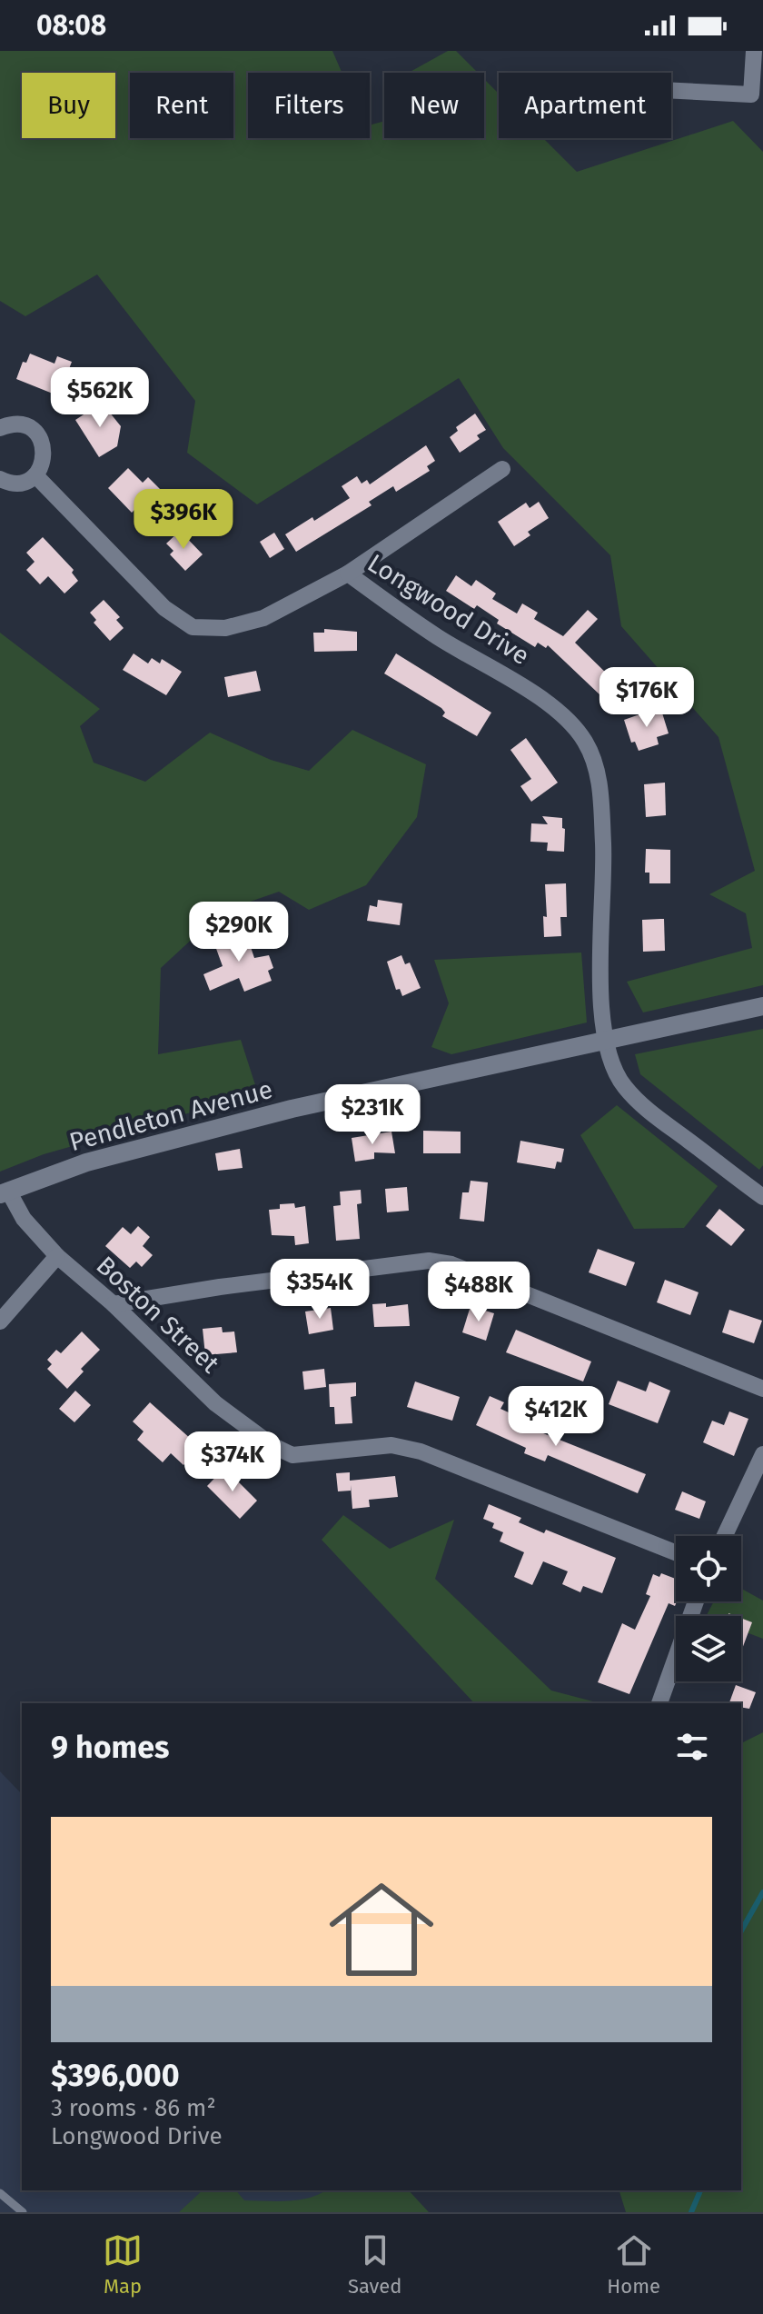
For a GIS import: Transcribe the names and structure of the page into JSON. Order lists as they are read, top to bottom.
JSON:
{
  "streets": {
    "street": ["Longwood Drive", "Pendleton Avenue", "Boston Street"]
  },
  "crossings": [
    ["Longwood Drive", "Pendleton Avenue"],
    ["Pendleton Avenue", "Boston Street"]
  ],
  "page": {
    "status": "08:08",
    "chip": [
      "Buy",
      "Rent",
      "Filters",
      "New",
      "Apartment"
    ],
    "price": [
      "$562K",
      "$396K",
      "$176K",
      "$290K",
      "$231K",
      "$354K",
      "$488K",
      "$412K",
      "$374K"
    ],
    "heading": "9 homes",
    "list": [
      {
        "name": "$396,000",
        "note": "3 rooms · 86 m² · Longwood Drive"
      }
    ],
    "tabs": ["Map", "Saved", "Home"]
  }
}
